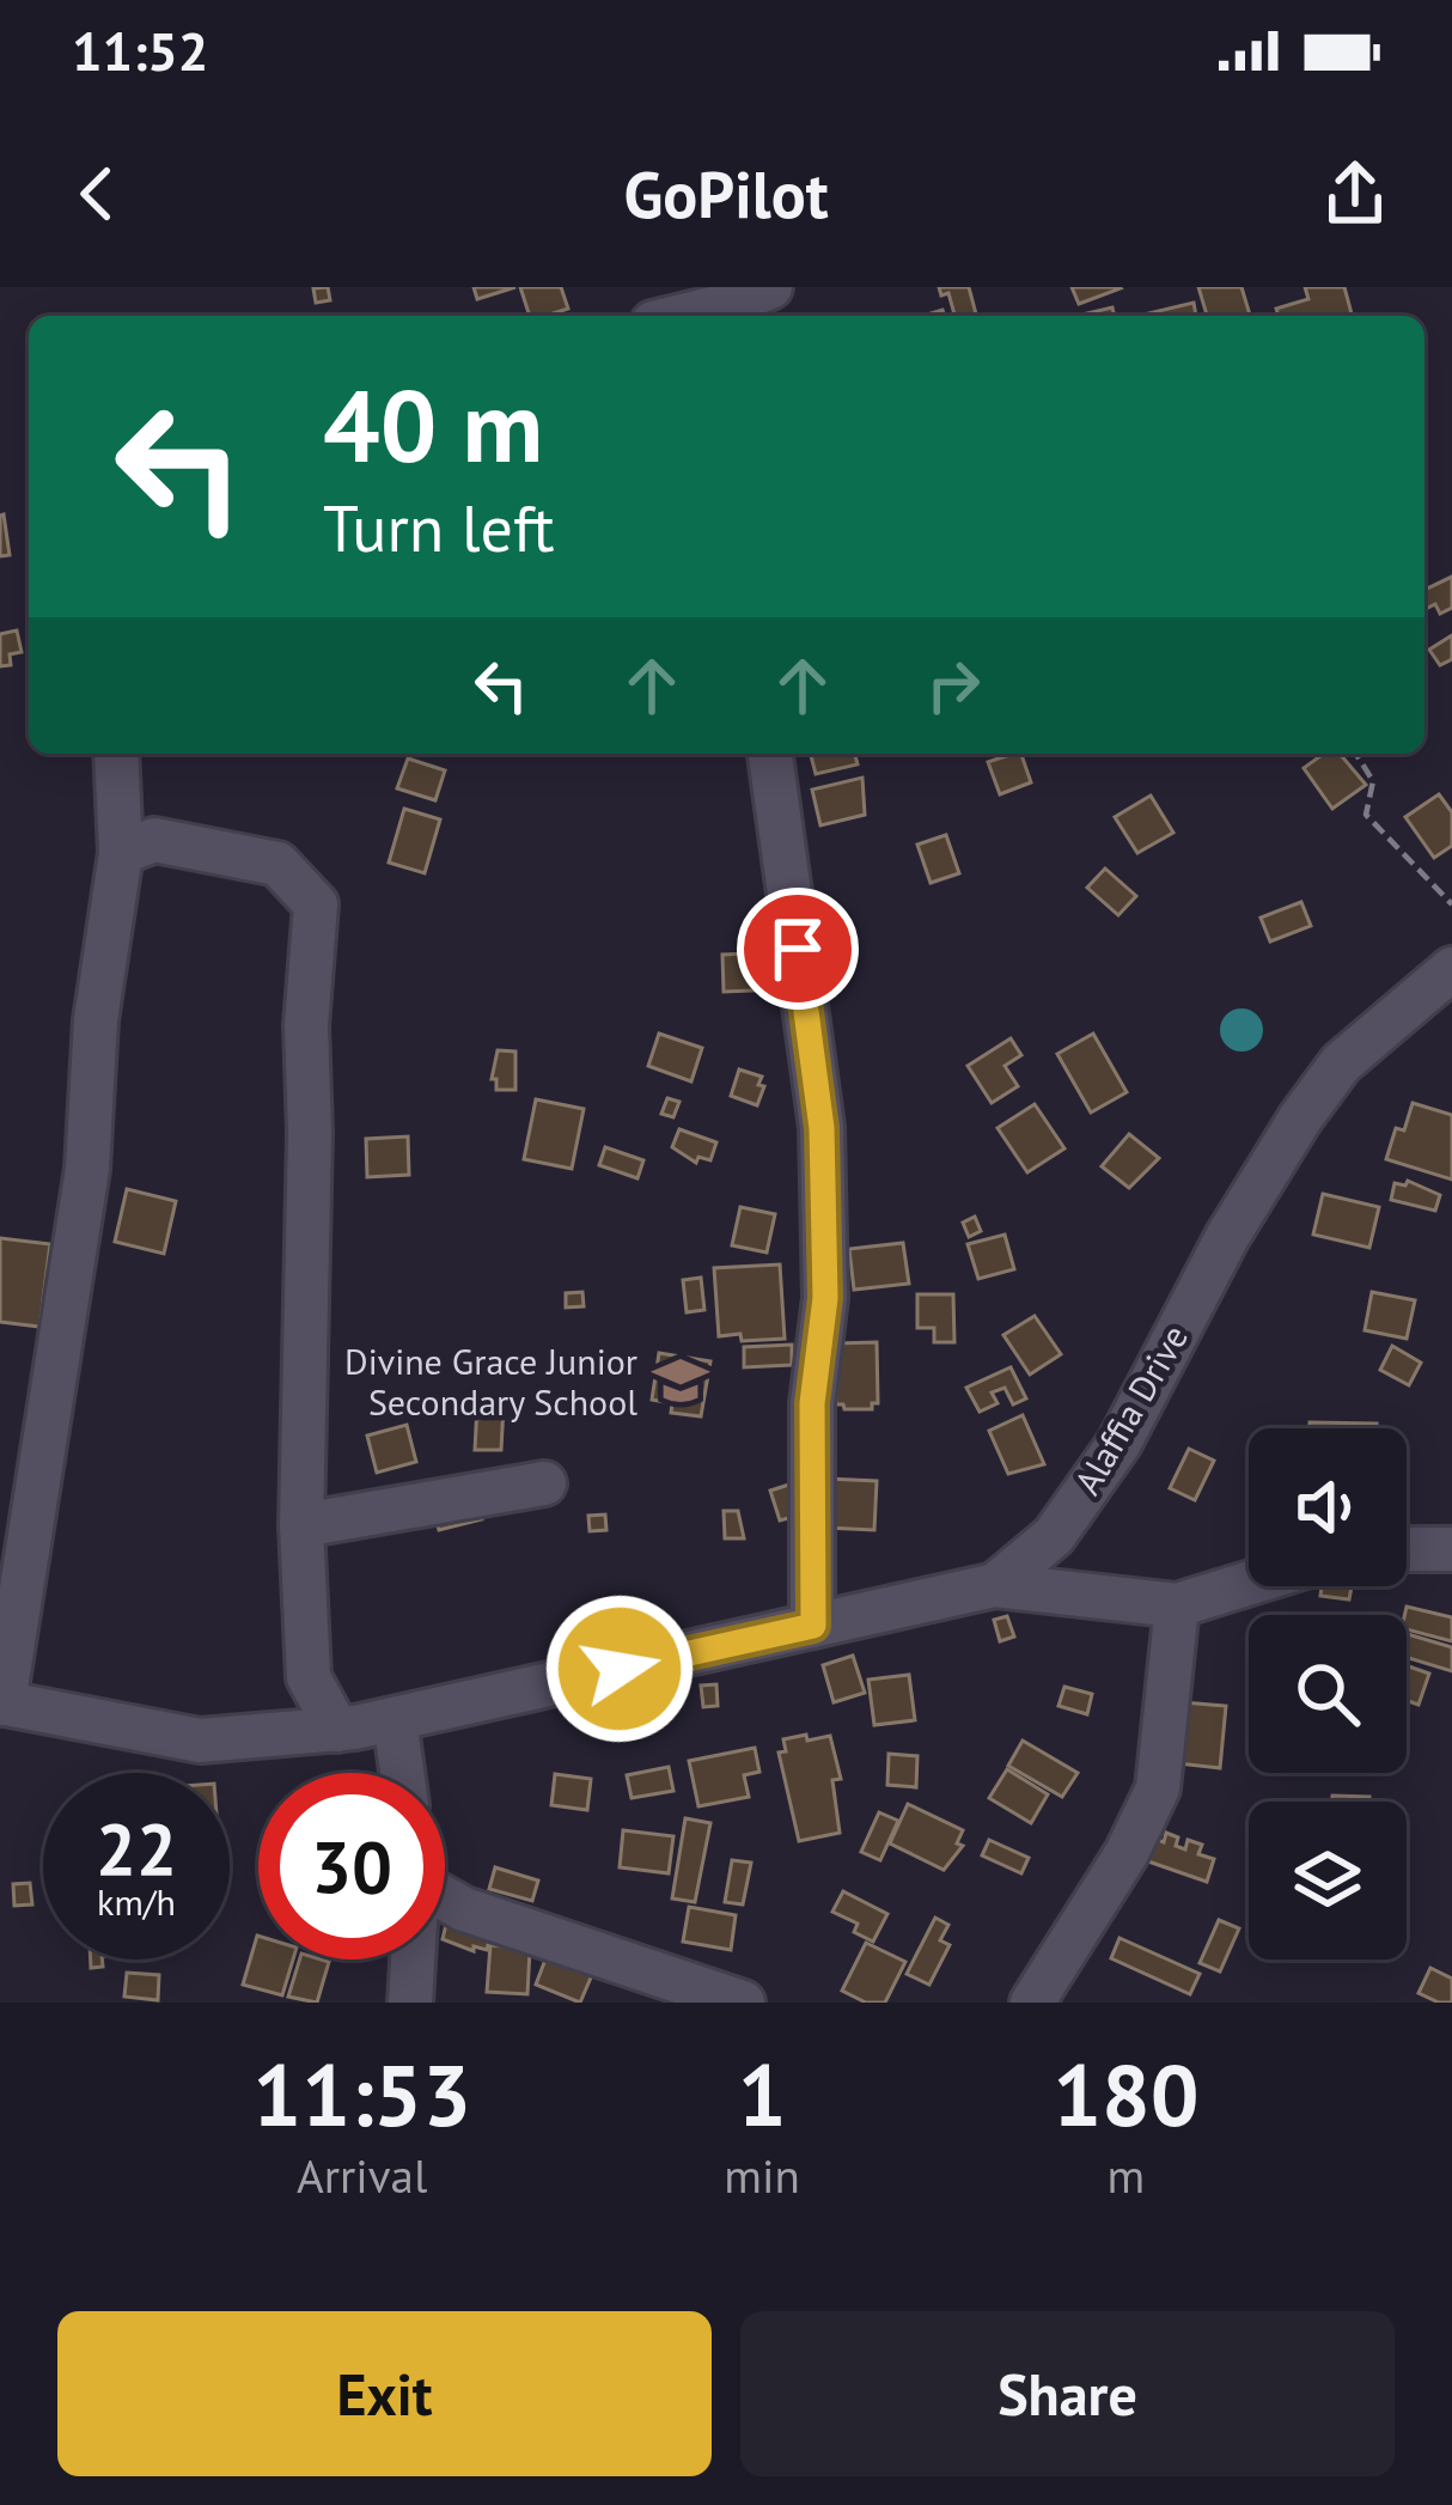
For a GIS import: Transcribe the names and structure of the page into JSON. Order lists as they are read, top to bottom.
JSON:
{
  "streets": {
    "street": ["Alaffia Drive"]
  },
  "places": {
    "school or university": ["Divine Grace Junior Secondary School"]
  },
  "page": {
    "status": "11:52",
    "header": "GoPilot",
    "turn": ["40 m", "Turn left"],
    "speed": "22 km/h",
    "limit": "30",
    "eta": [
      "11:53",
      "Arrival",
      "1",
      "min",
      "180",
      "m"
    ],
    "buttons": ["Exit", "Share"]
  }
}
